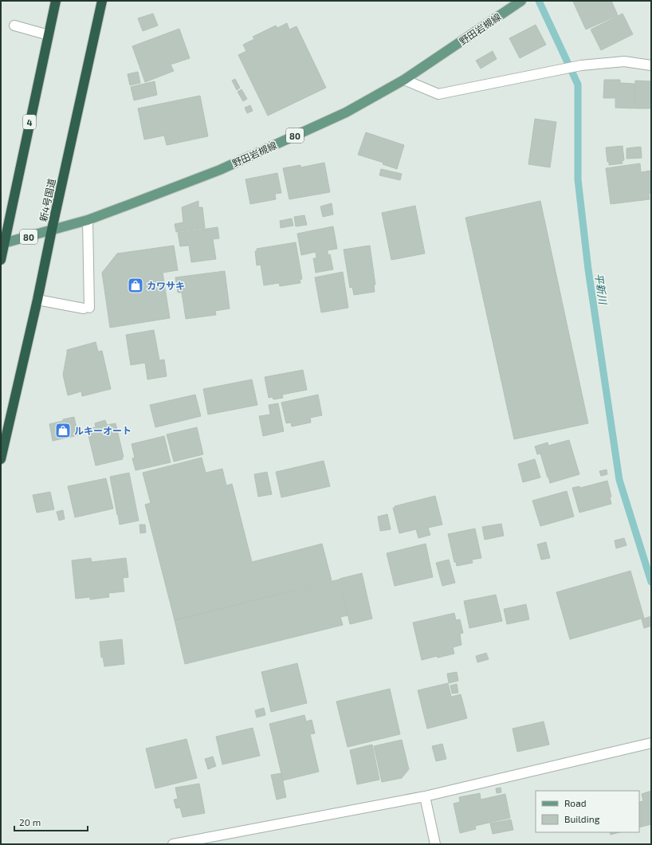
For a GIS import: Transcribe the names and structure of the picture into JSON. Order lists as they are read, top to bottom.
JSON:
{
  "streets": {
    "highway": ["4", "新4号国道"],
    "main road": ["野田岩槻線", "80"]
  },
  "crossings": [
    ["野田岩槻線", "4"],
    ["野田岩槻線", "新4号国道"]
  ],
  "water": ["平新川"],
  "places": {
    "shop": ["カワサキ", "ルキーオート"]
  },
  "legend": ["Road", "Building"],
  "scale_bar": "20 m"
}
